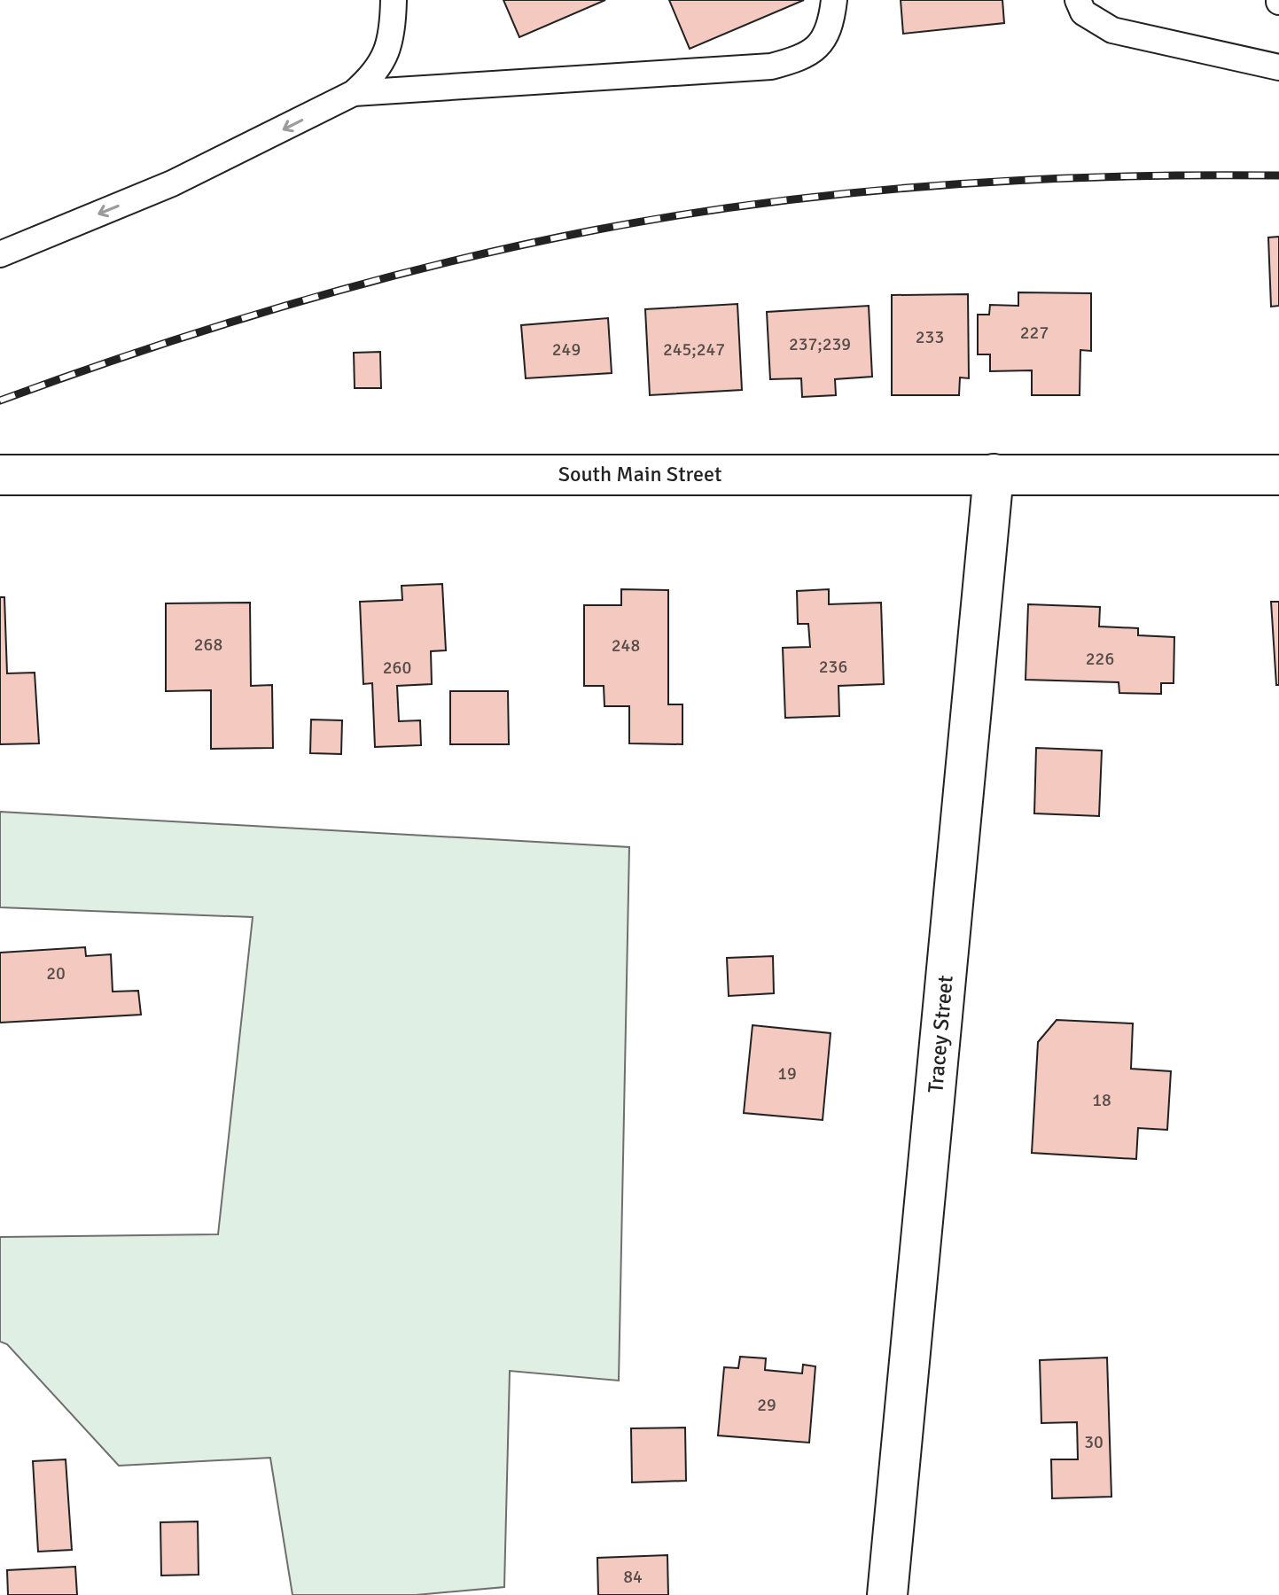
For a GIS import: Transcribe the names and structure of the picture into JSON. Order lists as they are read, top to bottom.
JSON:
{
  "streets": {
    "street": ["South Main Street", "Tracey Street"]
  },
  "crossings": [
    ["South Main Street", "Tracey Street"]
  ],
  "house_numbers": [
    "227",
    "233",
    "237;239",
    "249",
    "245;247",
    "268",
    "248",
    "226",
    "236",
    "260",
    "20",
    "19",
    "18",
    "29",
    "30",
    "84"
  ]
}
